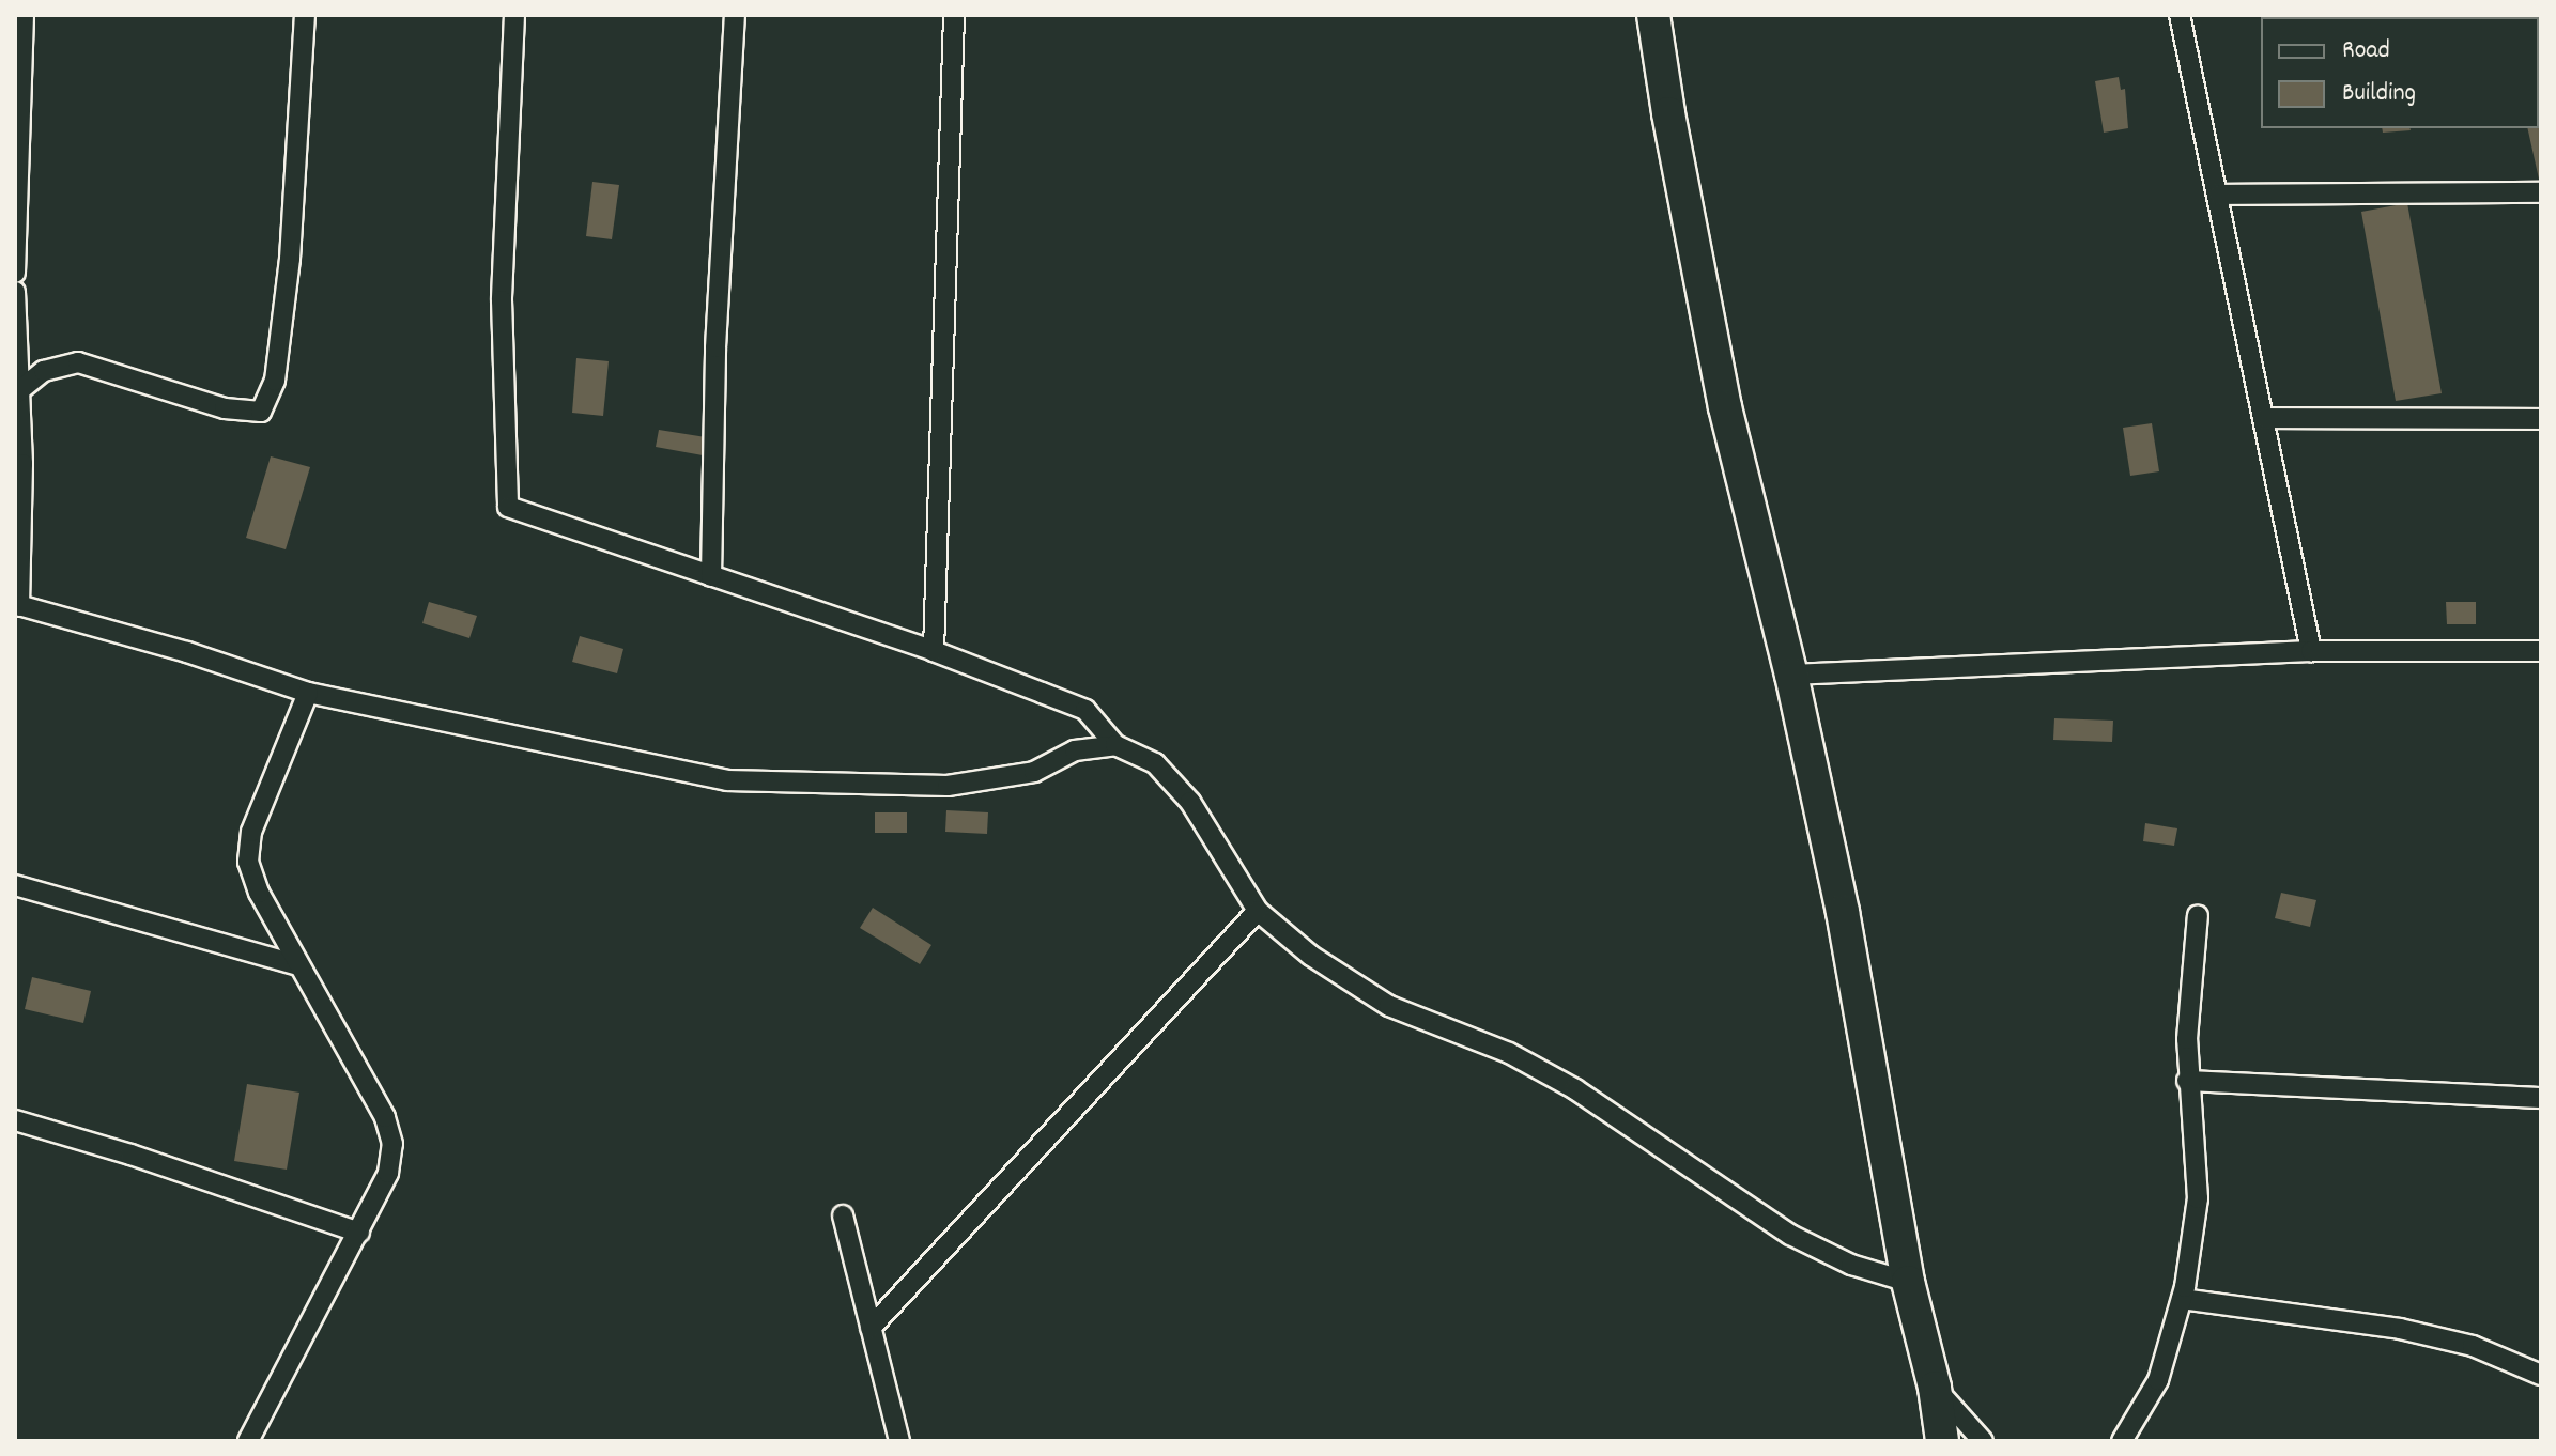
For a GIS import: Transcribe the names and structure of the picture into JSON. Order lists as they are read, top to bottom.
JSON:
{
  "legend": ["Road", "Building"]
}
